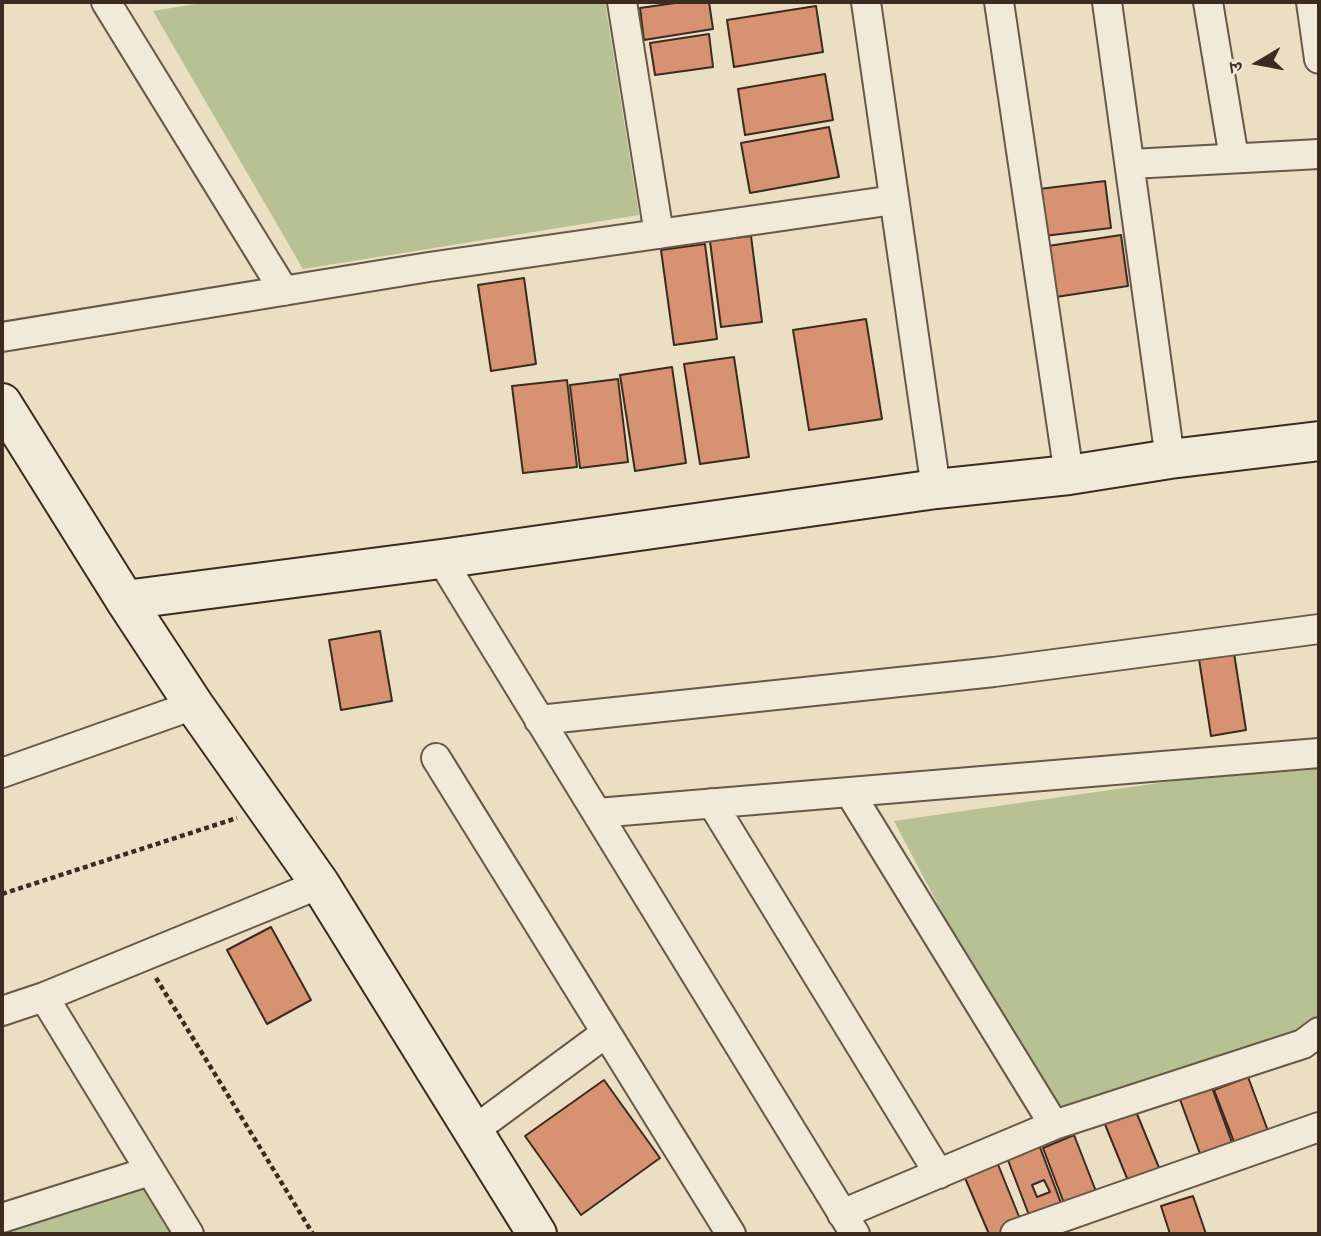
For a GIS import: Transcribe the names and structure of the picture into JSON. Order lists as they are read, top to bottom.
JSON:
{
  "north": "left"
}
